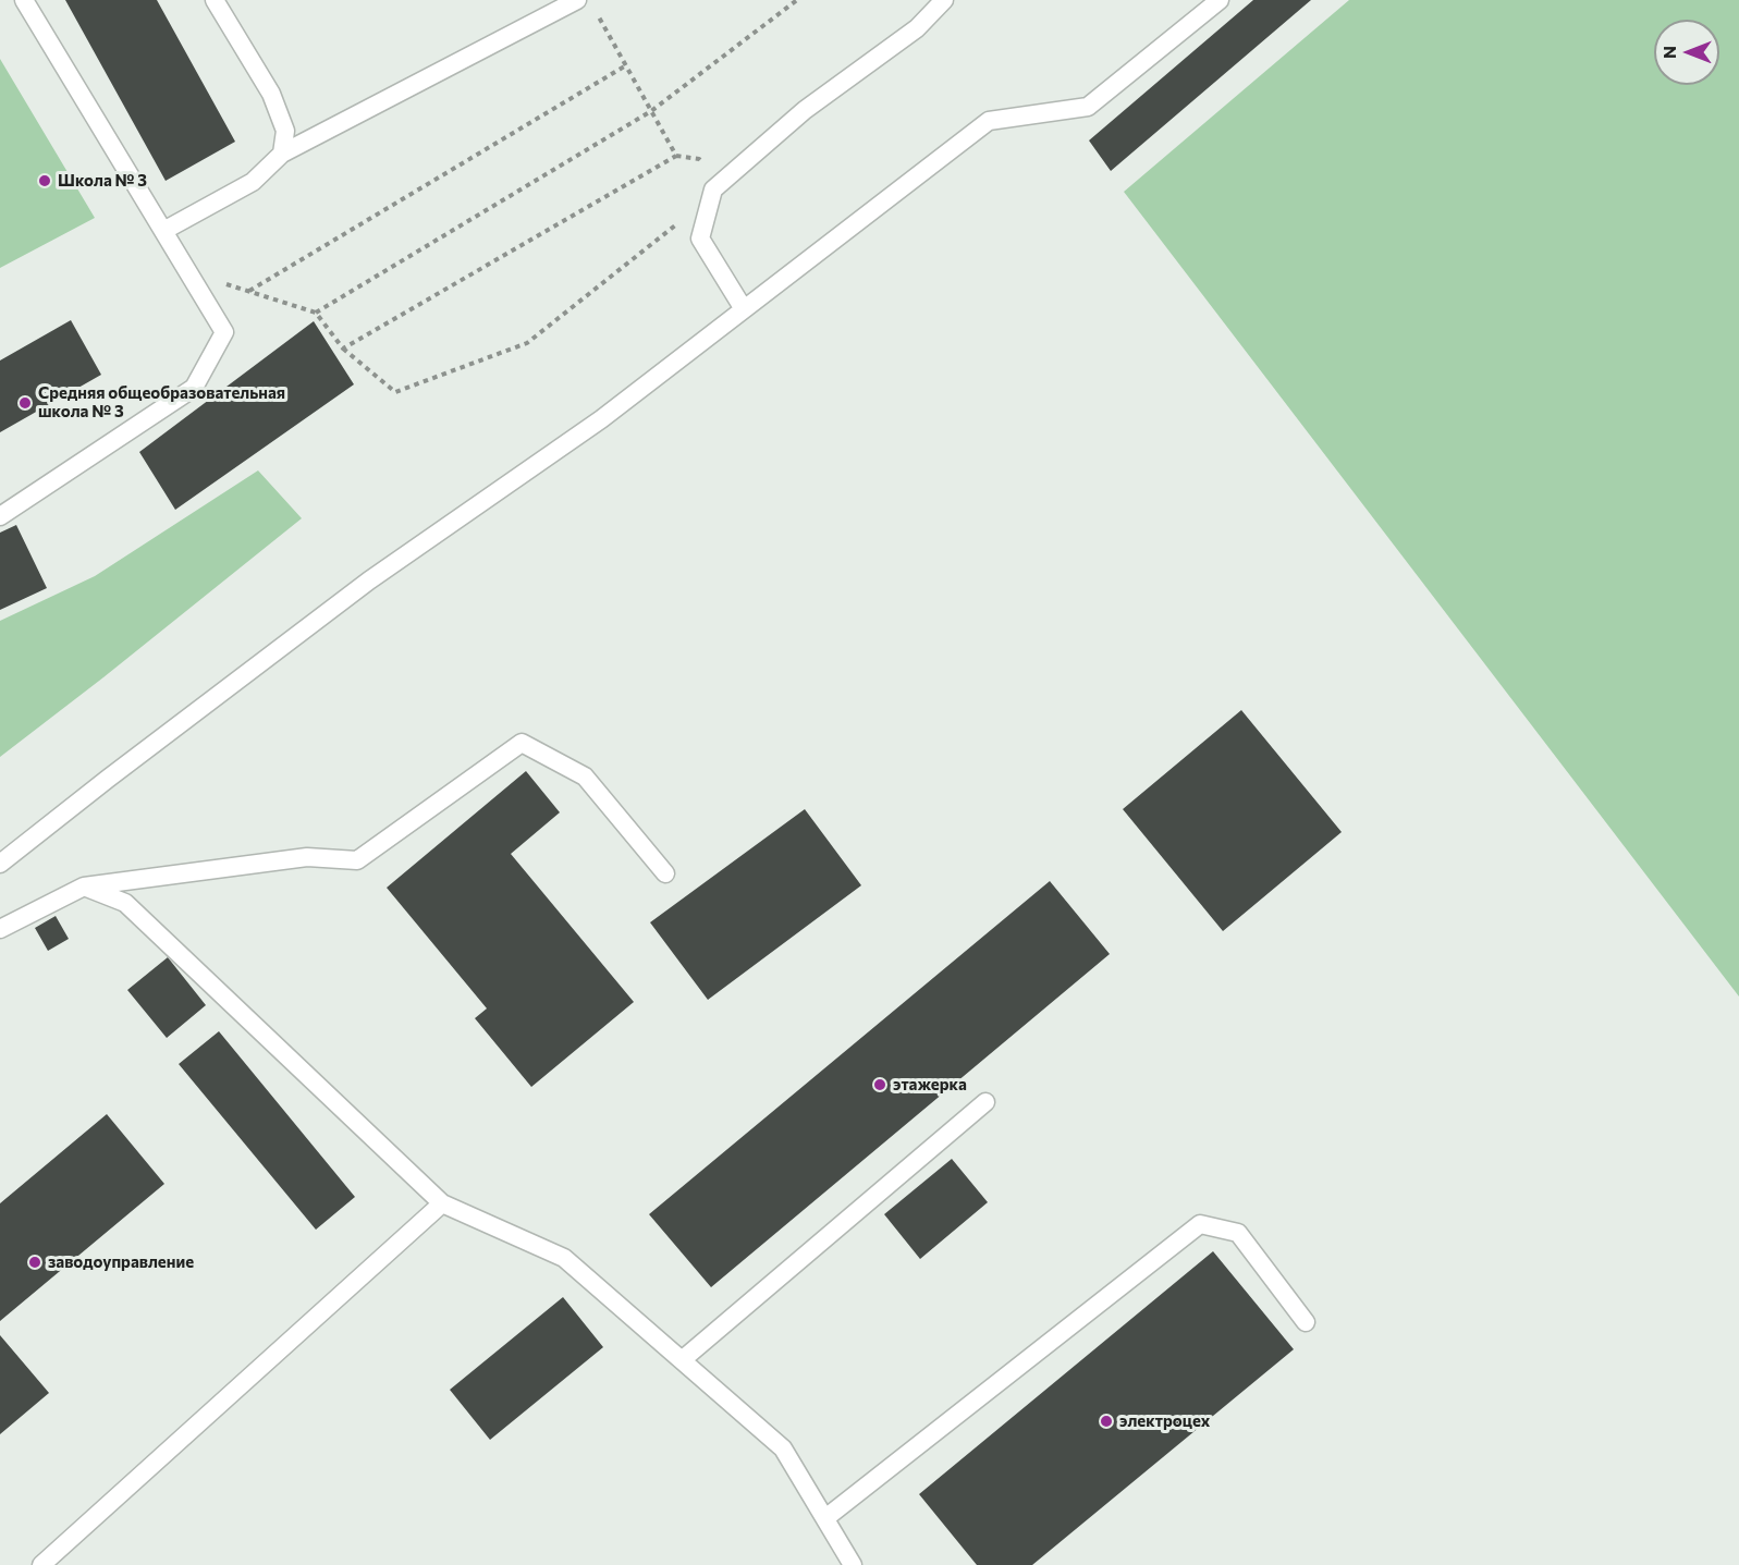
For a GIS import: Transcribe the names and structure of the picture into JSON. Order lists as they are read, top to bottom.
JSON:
{
  "places": [
    "Школа № 3",
    "Средняя общеобразовательная школа № 3",
    "этажерка",
    "заводоуправление",
    "электроцех"
  ],
  "north": "left"
}
